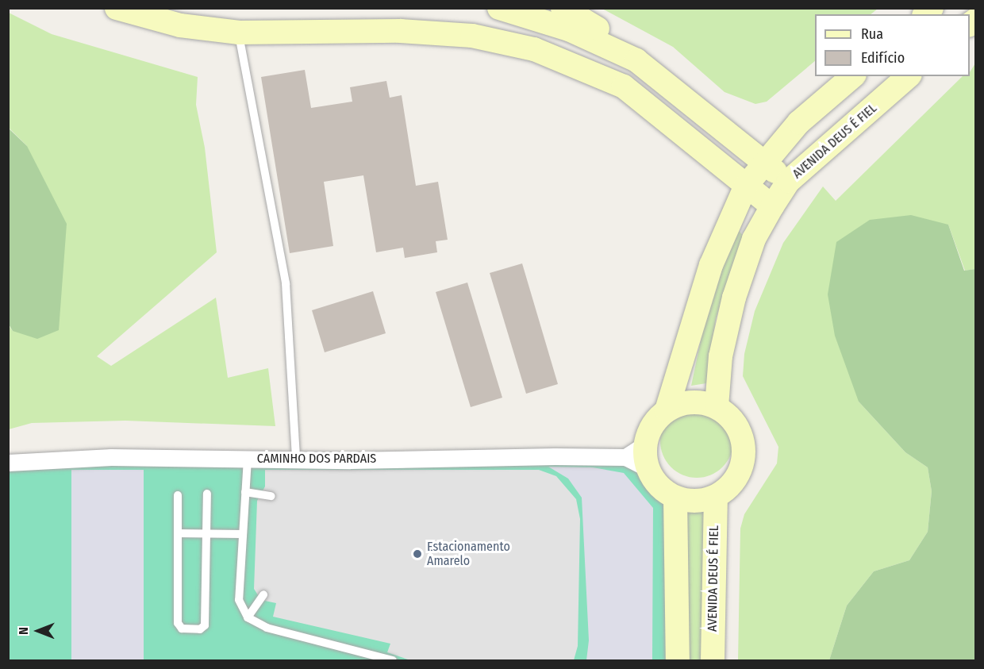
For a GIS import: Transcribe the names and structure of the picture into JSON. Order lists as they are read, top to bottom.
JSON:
{
  "streets": {
    "main road": ["AVENIDA DEUS É FIEL"],
    "street": ["CAMINHO DOS PARDAIS"]
  },
  "crossings": [
    ["AVENIDA DEUS É FIEL", "CAMINHO DOS PARDAIS"]
  ],
  "places": ["Estacionamento Amarelo"],
  "legend": ["Rua", "Edifício"],
  "north": "left"
}
